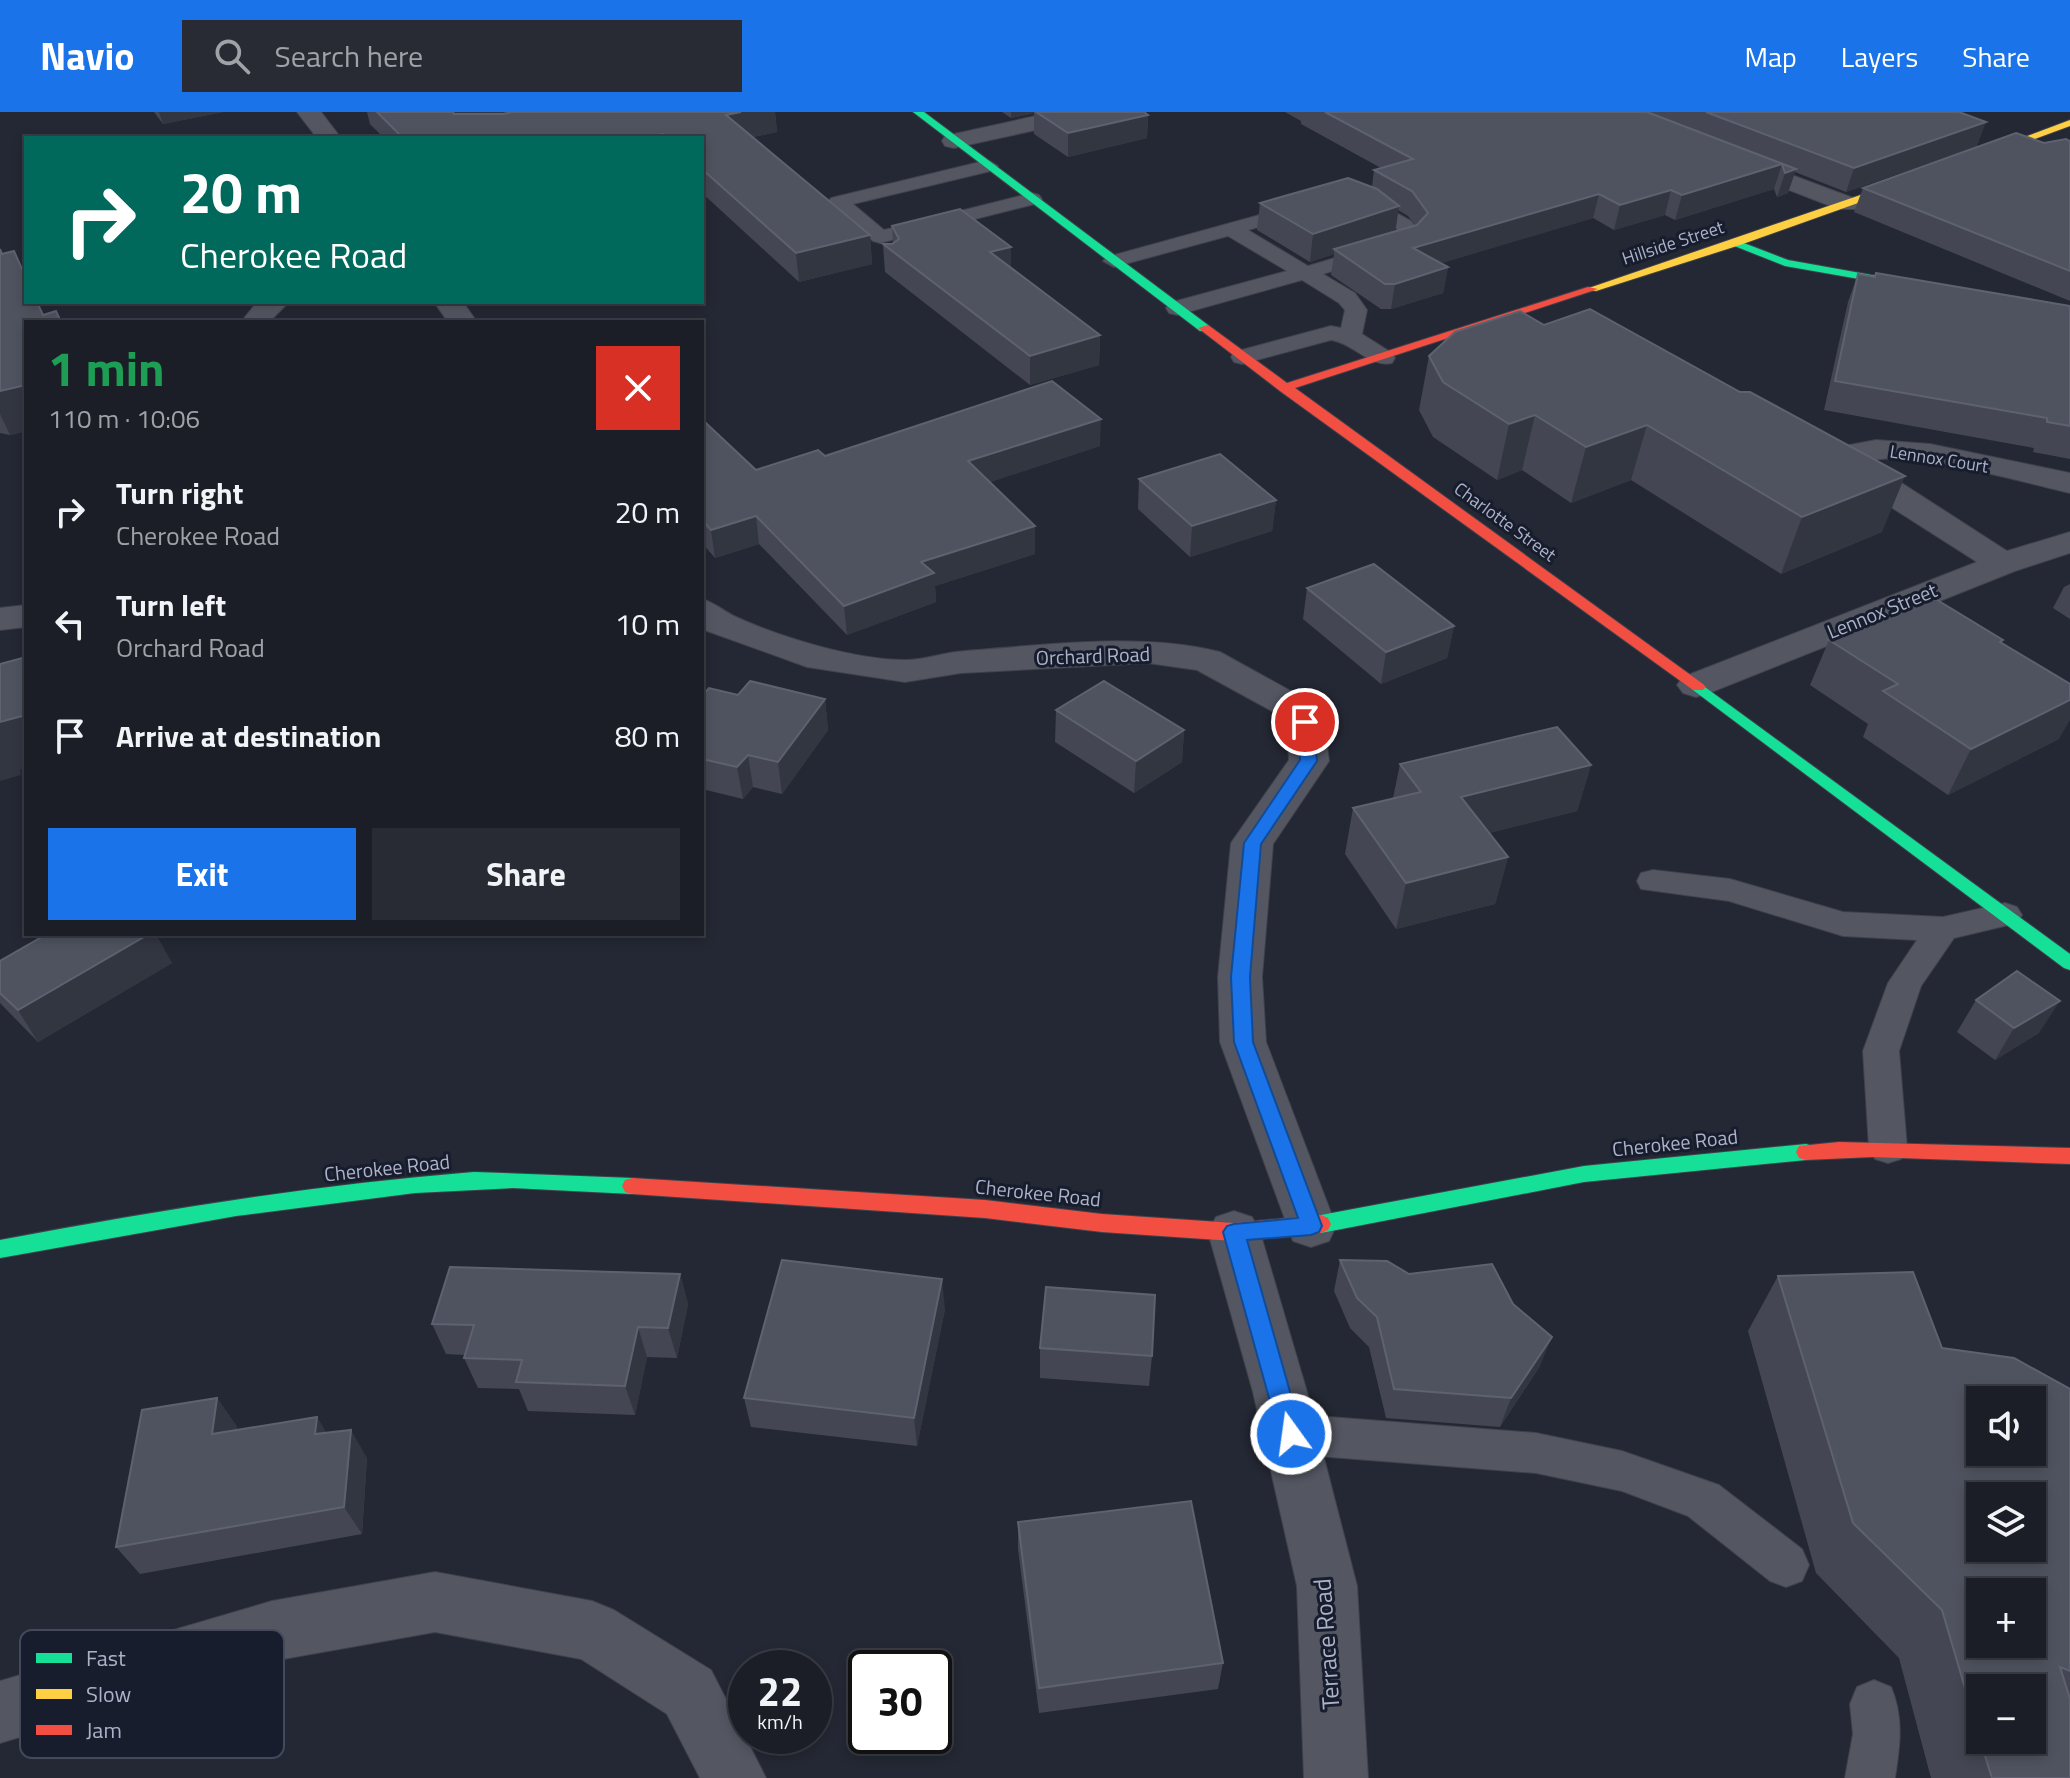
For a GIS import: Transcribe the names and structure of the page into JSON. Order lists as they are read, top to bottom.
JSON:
{
  "streets": {
    "street": [
      "Hillside Street",
      "Lennox Court",
      "Charlotte Street",
      "Lennox Street",
      "Orchard Road",
      "Cherokee Road",
      "Terrace Road"
    ]
  },
  "crossings": [
    ["Hillside Street", "Charlotte Street"],
    ["Lennox Court", "Lennox Street"],
    ["Charlotte Street", "Lennox Street"],
    ["Orchard Road", "Cherokee Road"],
    ["Cherokee Road", "Terrace Road"]
  ],
  "legend": ["Fast", "Slow", "Jam"],
  "page": {
    "header": "Navio",
    "search": "Search here",
    "nav": ["Map", "Layers", "Share"],
    "turn": ["20 m", "Cherokee Road"],
    "heading": ["1 min", "110 m · 10:06"],
    "list": [
      {
        "name": "Turn right",
        "note": "Cherokee Road",
        "value": "20 m"
      },
      {
        "name": "Turn left",
        "note": "Orchard Road",
        "value": "10 m"
      },
      {
        "name": "Arrive at destination",
        "value": "80 m"
      }
    ],
    "buttons": ["Exit", "Share"],
    "map_buttons": ["+", "−"],
    "speed": "22 km/h",
    "limit": "30"
  }
}
